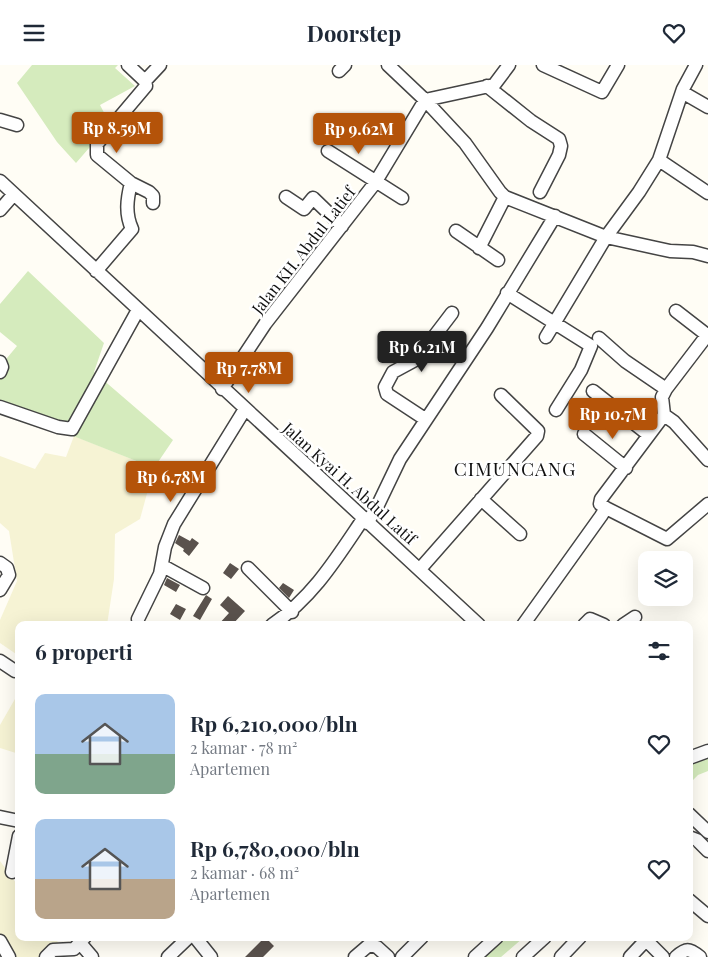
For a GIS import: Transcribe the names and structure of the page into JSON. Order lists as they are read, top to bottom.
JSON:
{
  "streets": {
    "street": ["Jalan KH. Abdul Latief", "Jalan Kyai H. Abdul Latif"]
  },
  "crossings": [
    ["Jalan KH. Abdul Latief", "Jalan Kyai H. Abdul Latif"]
  ],
  "districts": ["CIMUNCANG"],
  "page": {
    "header": "Doorstep",
    "price": [
      "Rp 8.59M",
      "Rp 9.62M",
      "Rp 6.21M",
      "Rp 7.78M",
      "Rp 10.7M",
      "Rp 6.78M"
    ],
    "heading": "6 properti",
    "list": [
      {
        "name": "Rp 6,210,000/bln",
        "note": "2 kamar · 78 m² · Apartemen"
      },
      {
        "name": "Rp 6,780,000/bln",
        "note": "2 kamar · 68 m² · Apartemen"
      }
    ]
  }
}
